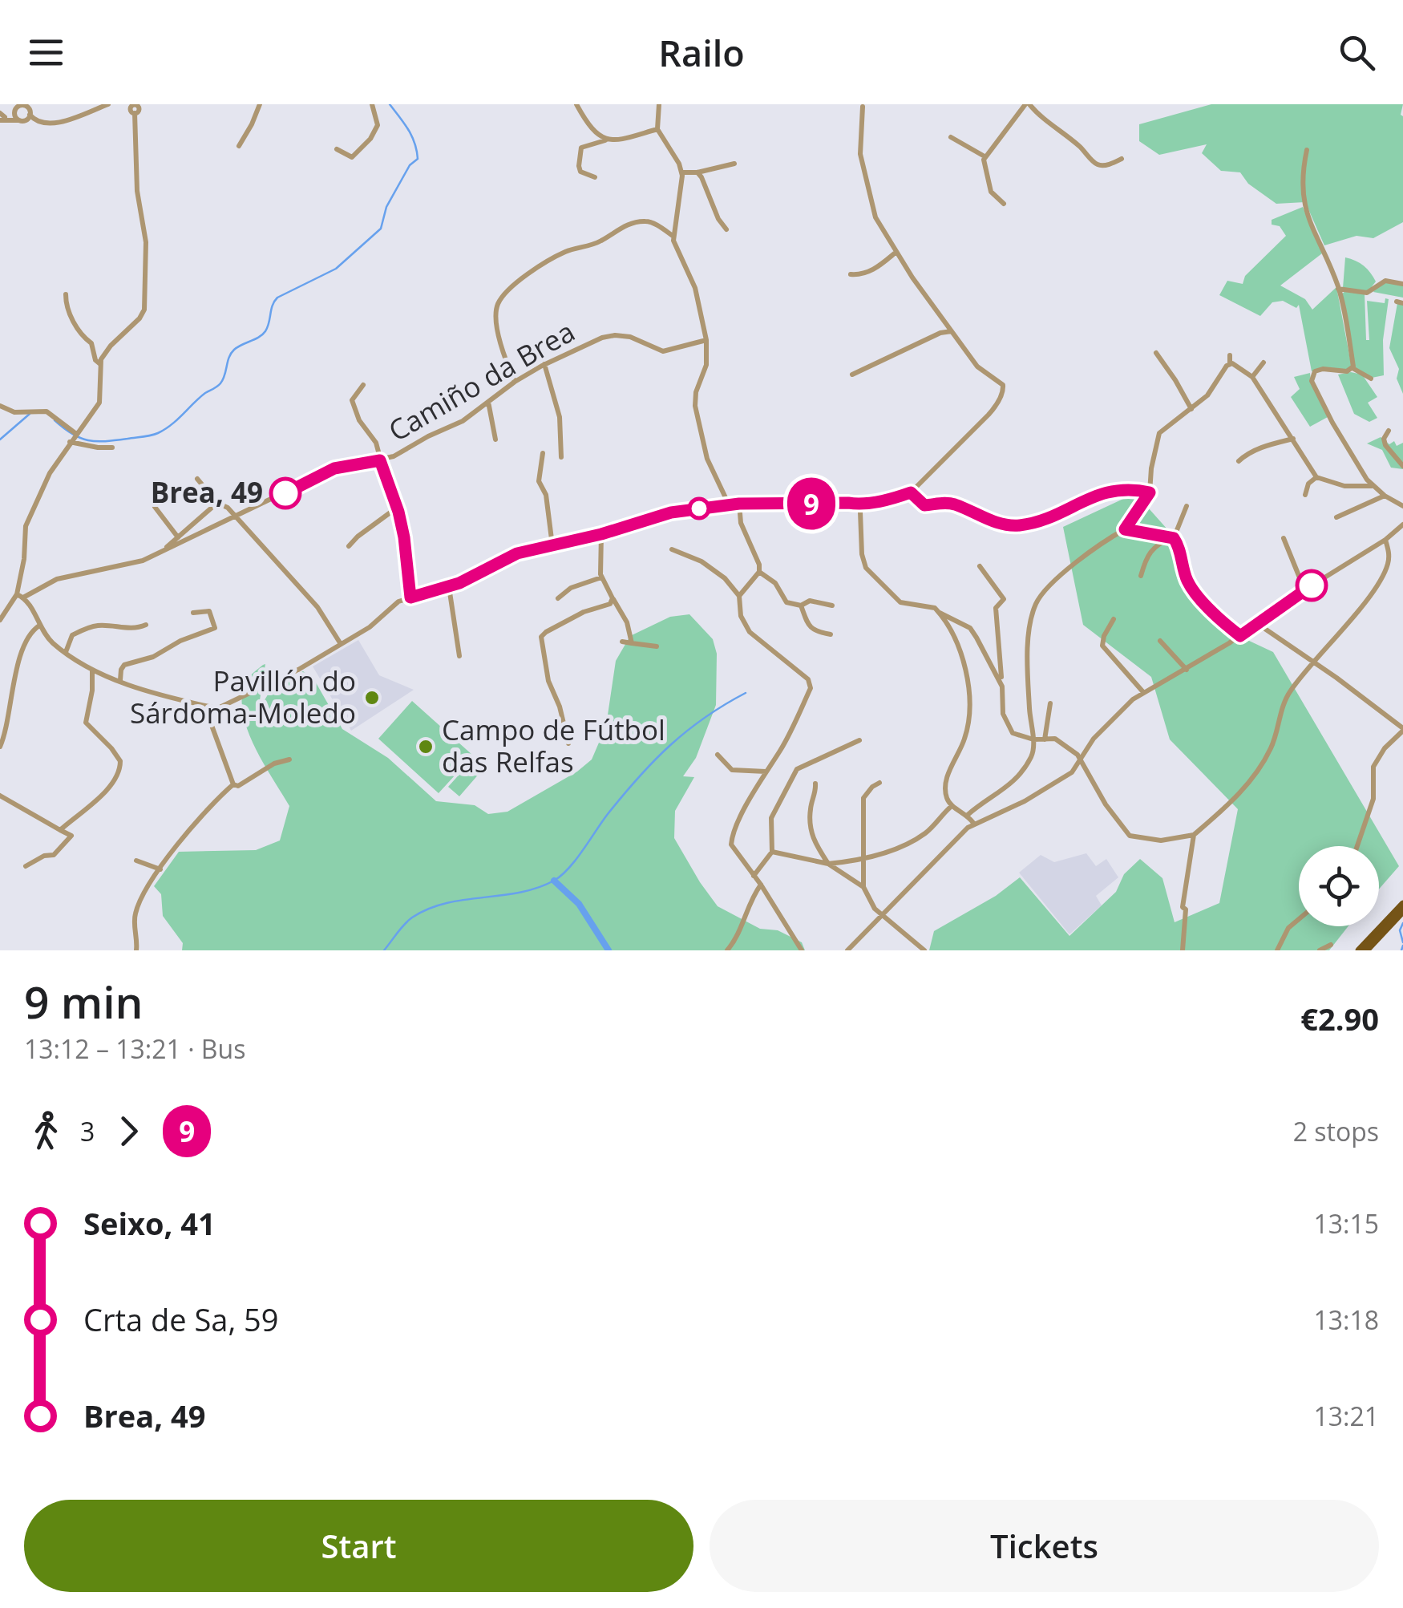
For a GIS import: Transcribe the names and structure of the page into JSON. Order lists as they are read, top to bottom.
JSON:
{
  "streets": {
    "street": ["Camiño da Brea"]
  },
  "places": ["Brea, 49", "Pavillón do Sárdoma-Moledo", "Campo de Fútbol das Relfas"],
  "lines": ["bus line 9"],
  "page": {
    "header": "Railo",
    "on_map": "9",
    "heading": ["9 min", "13:12 – 13:21 · Bus", "€2.90"],
    "legs": ["3", "9", "2 stops"],
    "list": [
      {
        "name": "Seixo, 41",
        "value": "13:15"
      },
      {
        "name": "Crta de Sa, 59",
        "value": "13:18"
      },
      {
        "name": "Brea, 49",
        "value": "13:21"
      }
    ],
    "buttons": ["Start", "Tickets"]
  }
}
